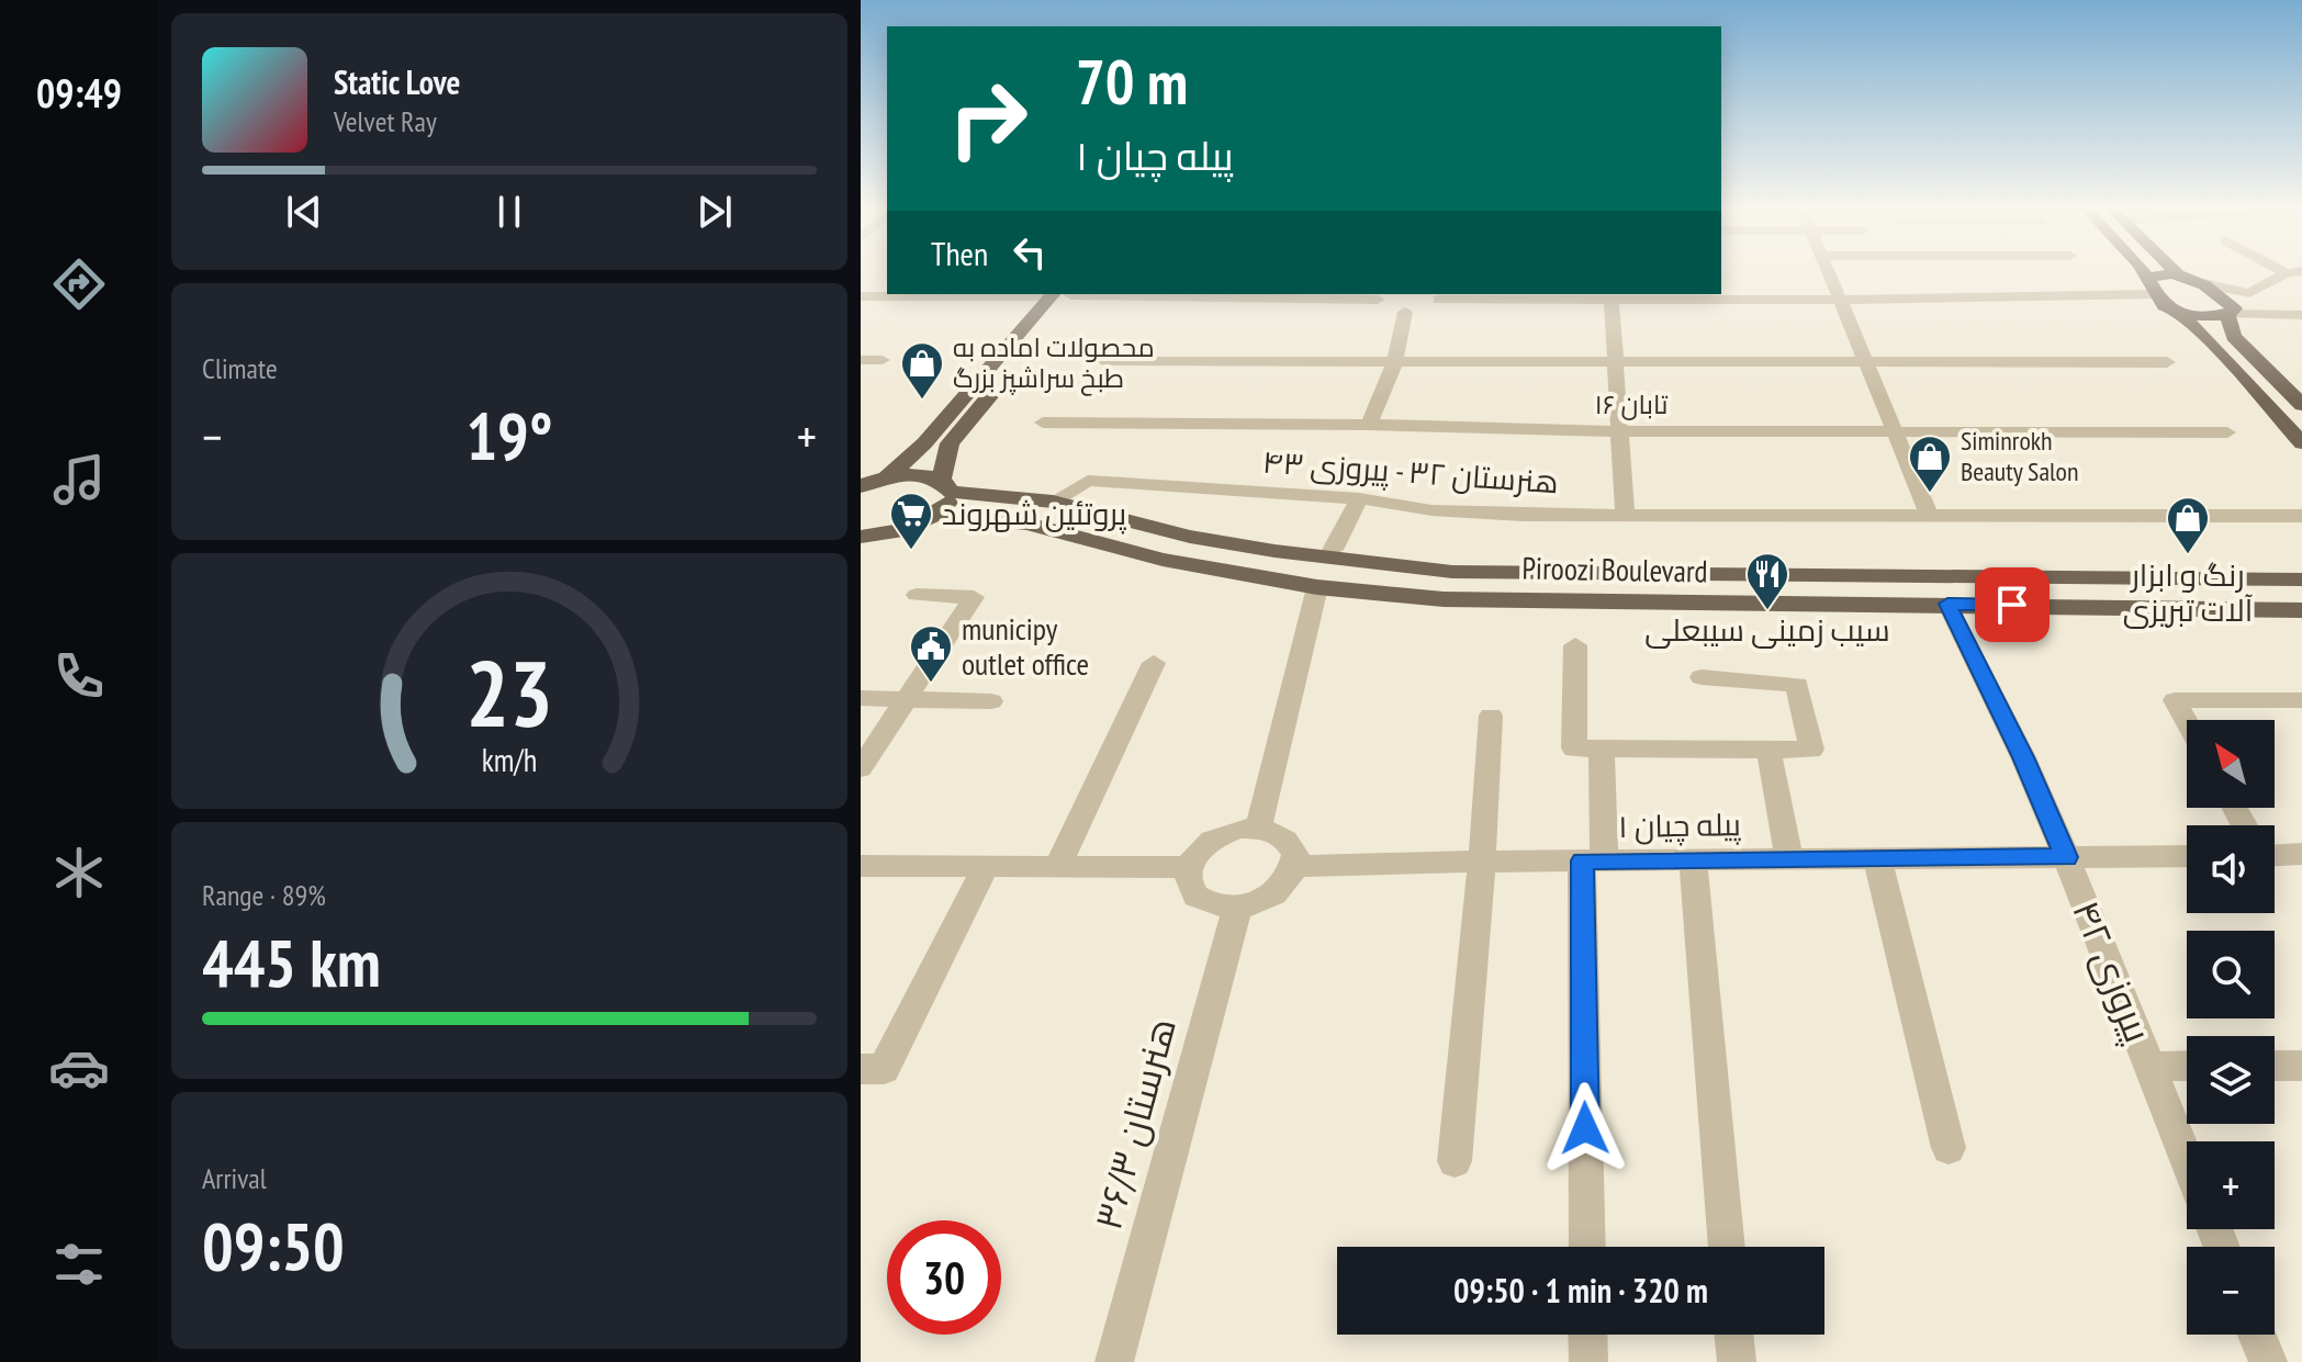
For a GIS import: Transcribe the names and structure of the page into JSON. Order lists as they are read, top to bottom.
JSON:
{
  "streets": {
    "main road": ["Piroozi Boulevard"],
    "street": [
      "تابان ۱۶",
      "هنرستان ۳۲ - پیروزی ۴۳",
      "پیله چیان ۱",
      "پیروزی ۴۲",
      "هنرستان ۳۶/۳"
    ]
  },
  "crossings": [
    ["هنرستان ۳۲ - پیروزی ۴۳", "Piroozi Boulevard"],
    ["Piroozi Boulevard", "پیروزی ۴۲"],
    ["پیله چیان ۱", "پیروزی ۴۲"],
    ["پیله چیان ۱", "هنرستان ۳۶/۳"]
  ],
  "places": {
    "shop": ["محصولات اماده به طبخ سراشپز بزرگ", "Siminrokh Beauty Salon", "رنگ و ابزار آلات تبریزی"],
    "supermarket": ["پروتئین شهروند"],
    "restaurant": ["سیب زمینی سیبعلی"],
    "public building": ["municipy outlet office"]
  },
  "north": "top left",
  "page": {
    "tabs": "09:49",
    "turn": ["70 m", "پیله چیان ۱"],
    "song": ["Static Love", "Velvet Ray"],
    "then": "Then",
    "tile": [
      "Climate",
      ["Range · 89%", "445 km"],
      ["Arrival", "09:50"]
    ],
    "heat": ["−", "19°", "+"],
    "map_buttons": ["+", "−"],
    "limit": "30",
    "trip": "09:50 · 1 min · 320 m",
    "gauge": ["23", "km/h"]
  }
}
